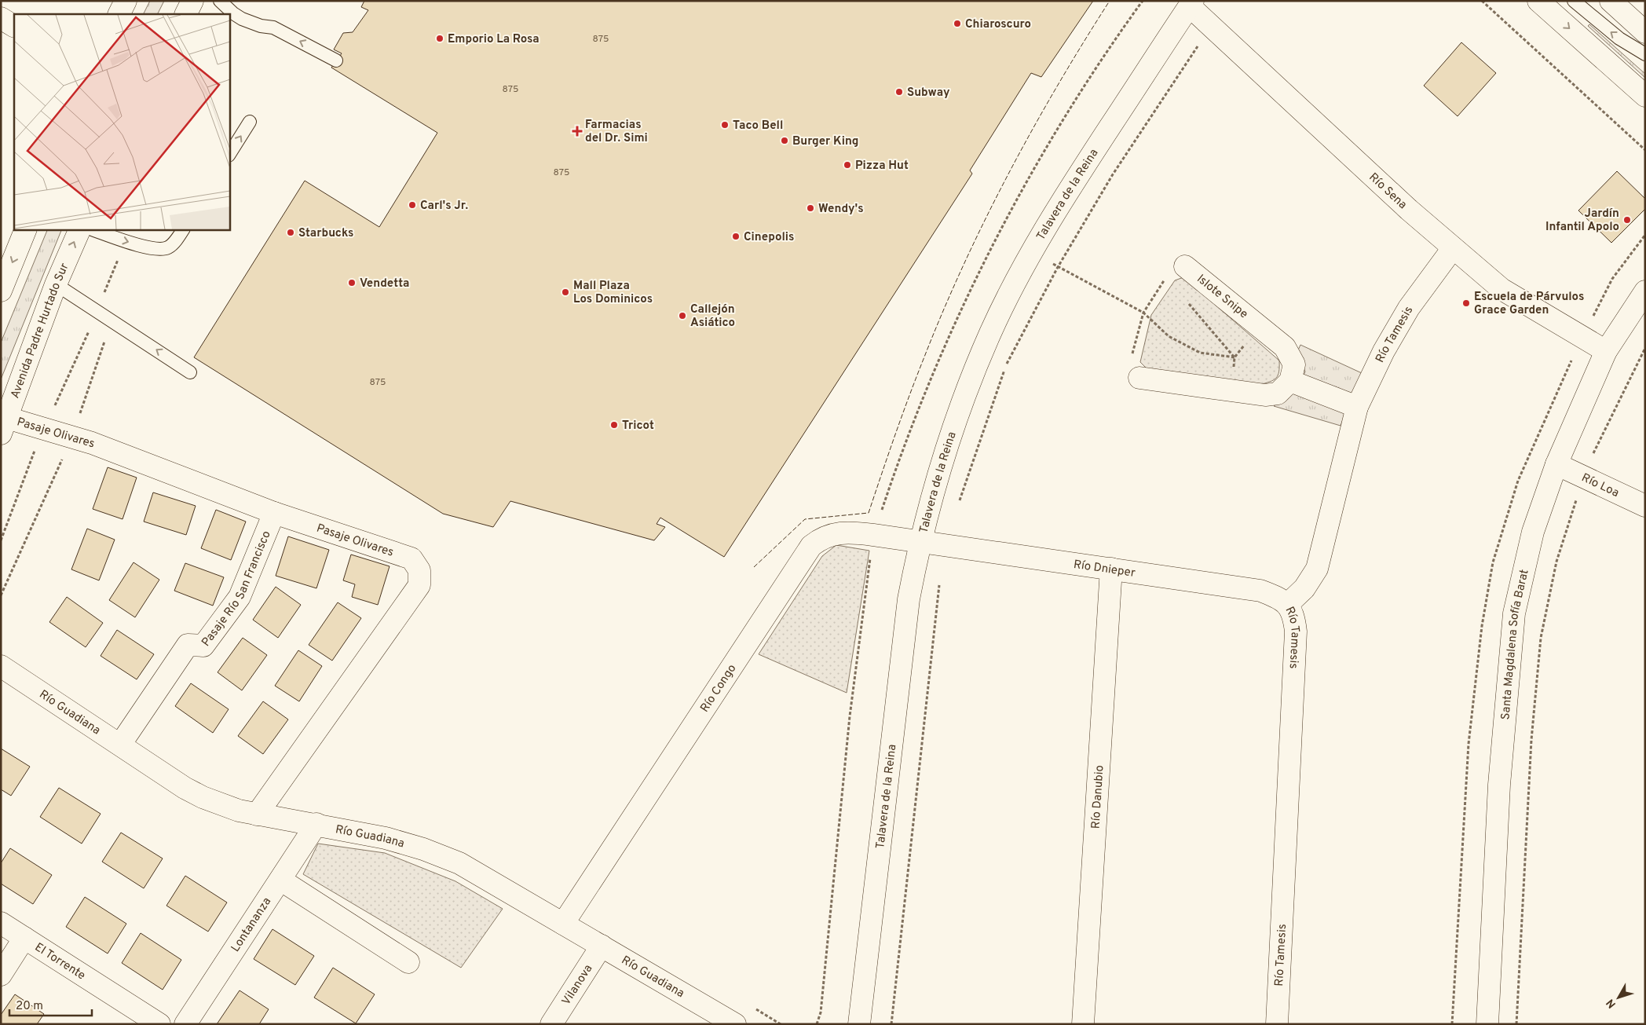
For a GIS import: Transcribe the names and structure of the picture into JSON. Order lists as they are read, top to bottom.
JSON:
{
  "streets": {
    "street": [
      "Río Sena",
      "Talavera de la Reina",
      "Islote Snipe",
      "Avenida Padre Hurtado Sur",
      "Río Tamesis",
      "Pasaje Olivares",
      "Río Loa",
      "Río Dnieper",
      "Pasaje Río San Francisco",
      "Santa Magdalena Sofía Barat",
      "Río Congo",
      "Río Guadiana",
      "Río Danubio",
      "Lontananza",
      "El Torrente",
      "Vilanova"
    ]
  },
  "crossings": [
    ["Río Sena", "Talavera de la Reina"],
    ["Río Sena", "Río Tamesis"],
    ["Río Sena", "Santa Magdalena Sofía Barat"],
    ["Talavera de la Reina", "Río Dnieper"],
    ["Talavera de la Reina", "Río Congo"],
    ["Avenida Padre Hurtado Sur", "Pasaje Olivares"],
    ["Río Tamesis", "Río Dnieper"],
    ["Pasaje Olivares", "Pasaje Río San Francisco"],
    ["Pasaje Olivares", "Río Guadiana"],
    ["Río Loa", "Santa Magdalena Sofía Barat"],
    ["Río Dnieper", "Río Congo"],
    ["Río Dnieper", "Río Danubio"],
    ["Pasaje Río San Francisco", "Río Guadiana"],
    ["Río Congo", "Río Guadiana"],
    ["Río Guadiana", "Lontananza"],
    ["Río Guadiana", "Vilanova"]
  ],
  "places": {
    "other": [
      "Chiaroscuro",
      "Emporio La Rosa",
      "Subway",
      "Taco Bell",
      "Burger King",
      "Pizza Hut",
      "Carl's Jr.",
      "Wendy's",
      "Jardín Infantil Apolo",
      "Starbucks",
      "Cinepolis",
      "Vendetta",
      "Mall Plaza Los Dominicos",
      "Escuela de Párvulos Grace Garden",
      "Callejón Asiático",
      "Tricot"
    ],
    "health": ["Farmacias del Dr. Simi"]
  },
  "house_numbers": [
    "875",
    "875",
    "875",
    "875"
  ],
  "scale_bar": "20 m",
  "north": "bottom left"
}
